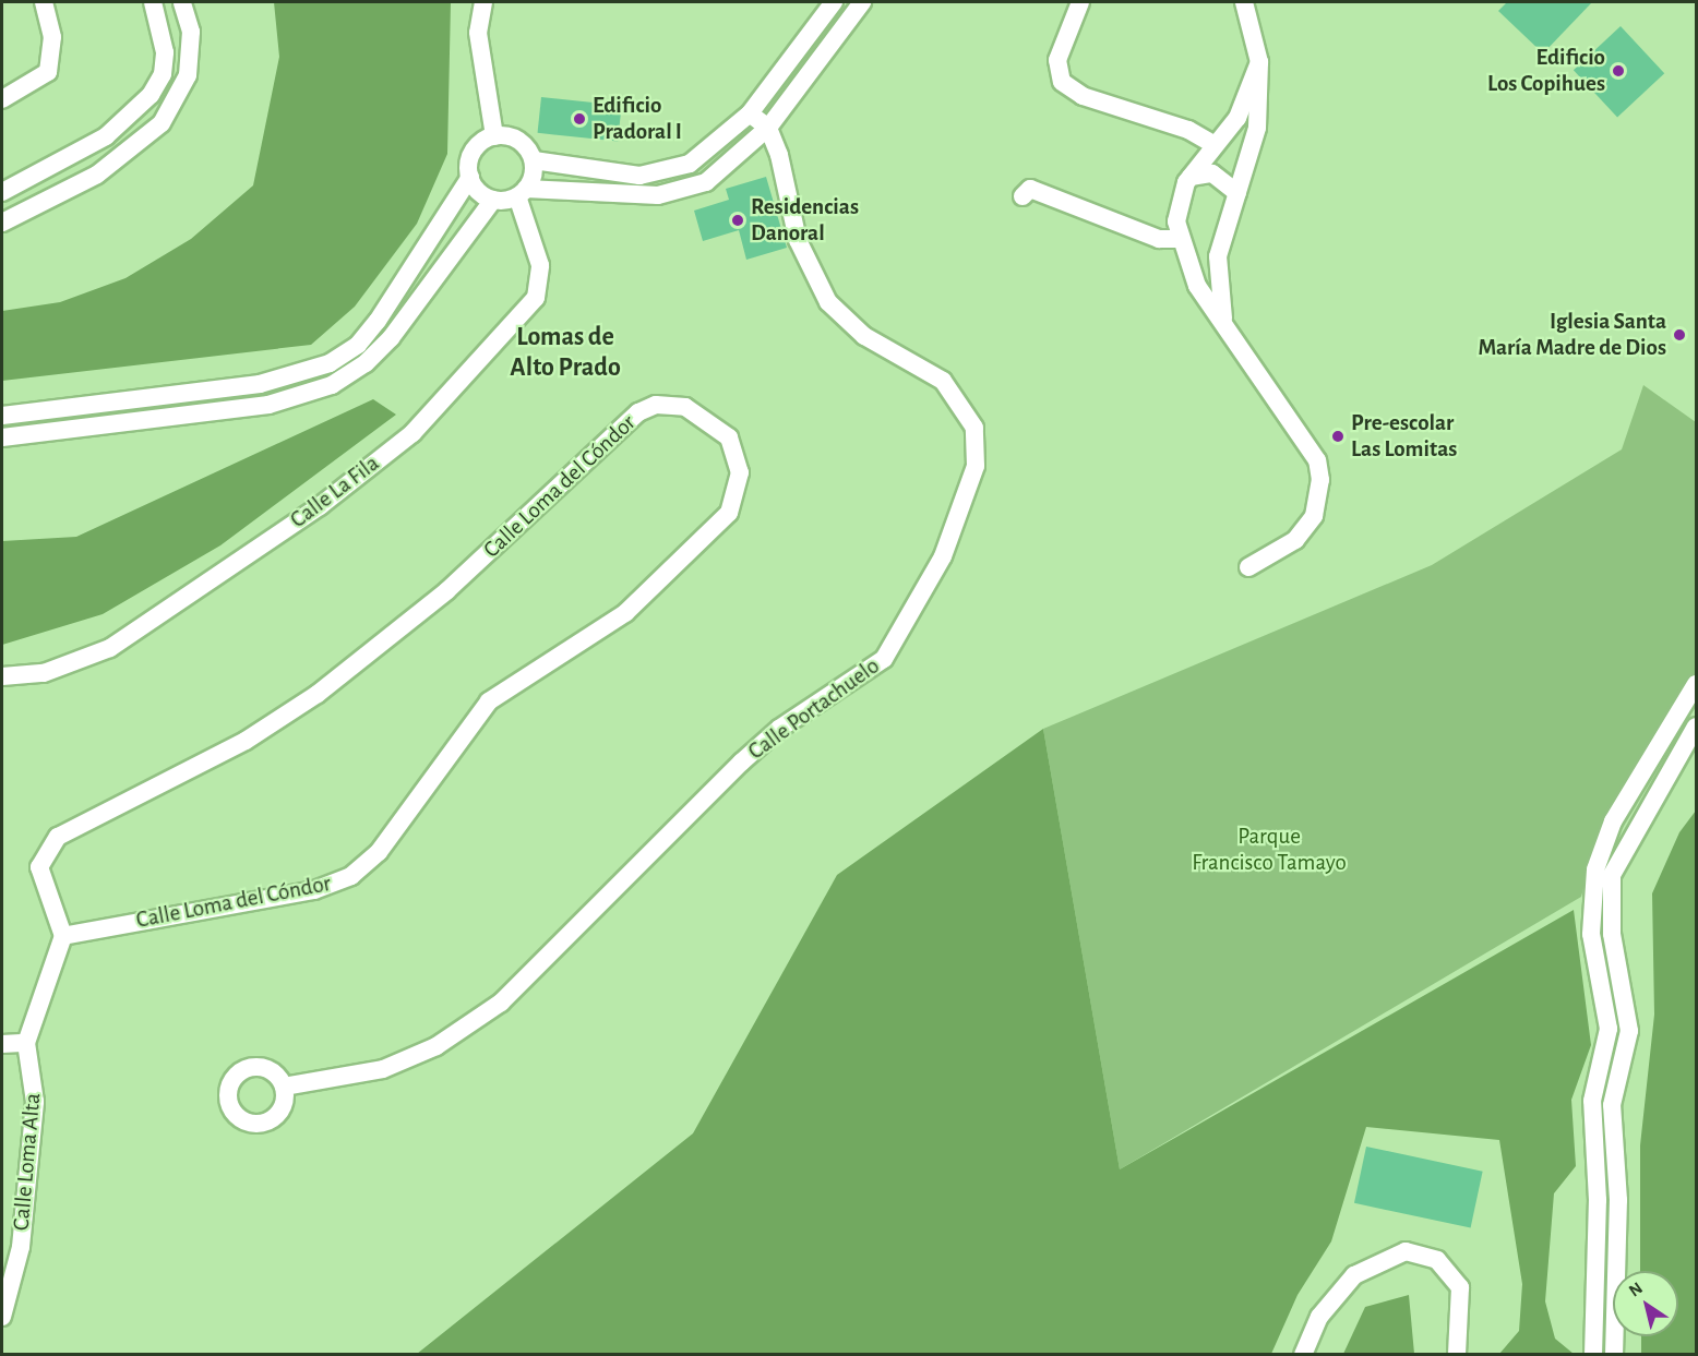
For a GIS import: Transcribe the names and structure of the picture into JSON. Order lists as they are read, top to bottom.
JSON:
{
  "streets": {
    "street": [
      "Calle Loma del Cóndor",
      "Calle La Fila",
      "Calle Portachuelo",
      "Calle Loma Alta"
    ]
  },
  "districts": ["Lomas de Alto Prado"],
  "parks": ["Parque Francisco Tamayo"],
  "places": [
    "Edificio Los Copihues",
    "Edificio Pradoral I",
    "Residencias Danoral",
    "Iglesia Santa María Madre de Dios",
    "Pre-escolar Las Lomitas"
  ],
  "north": "top left"
}
